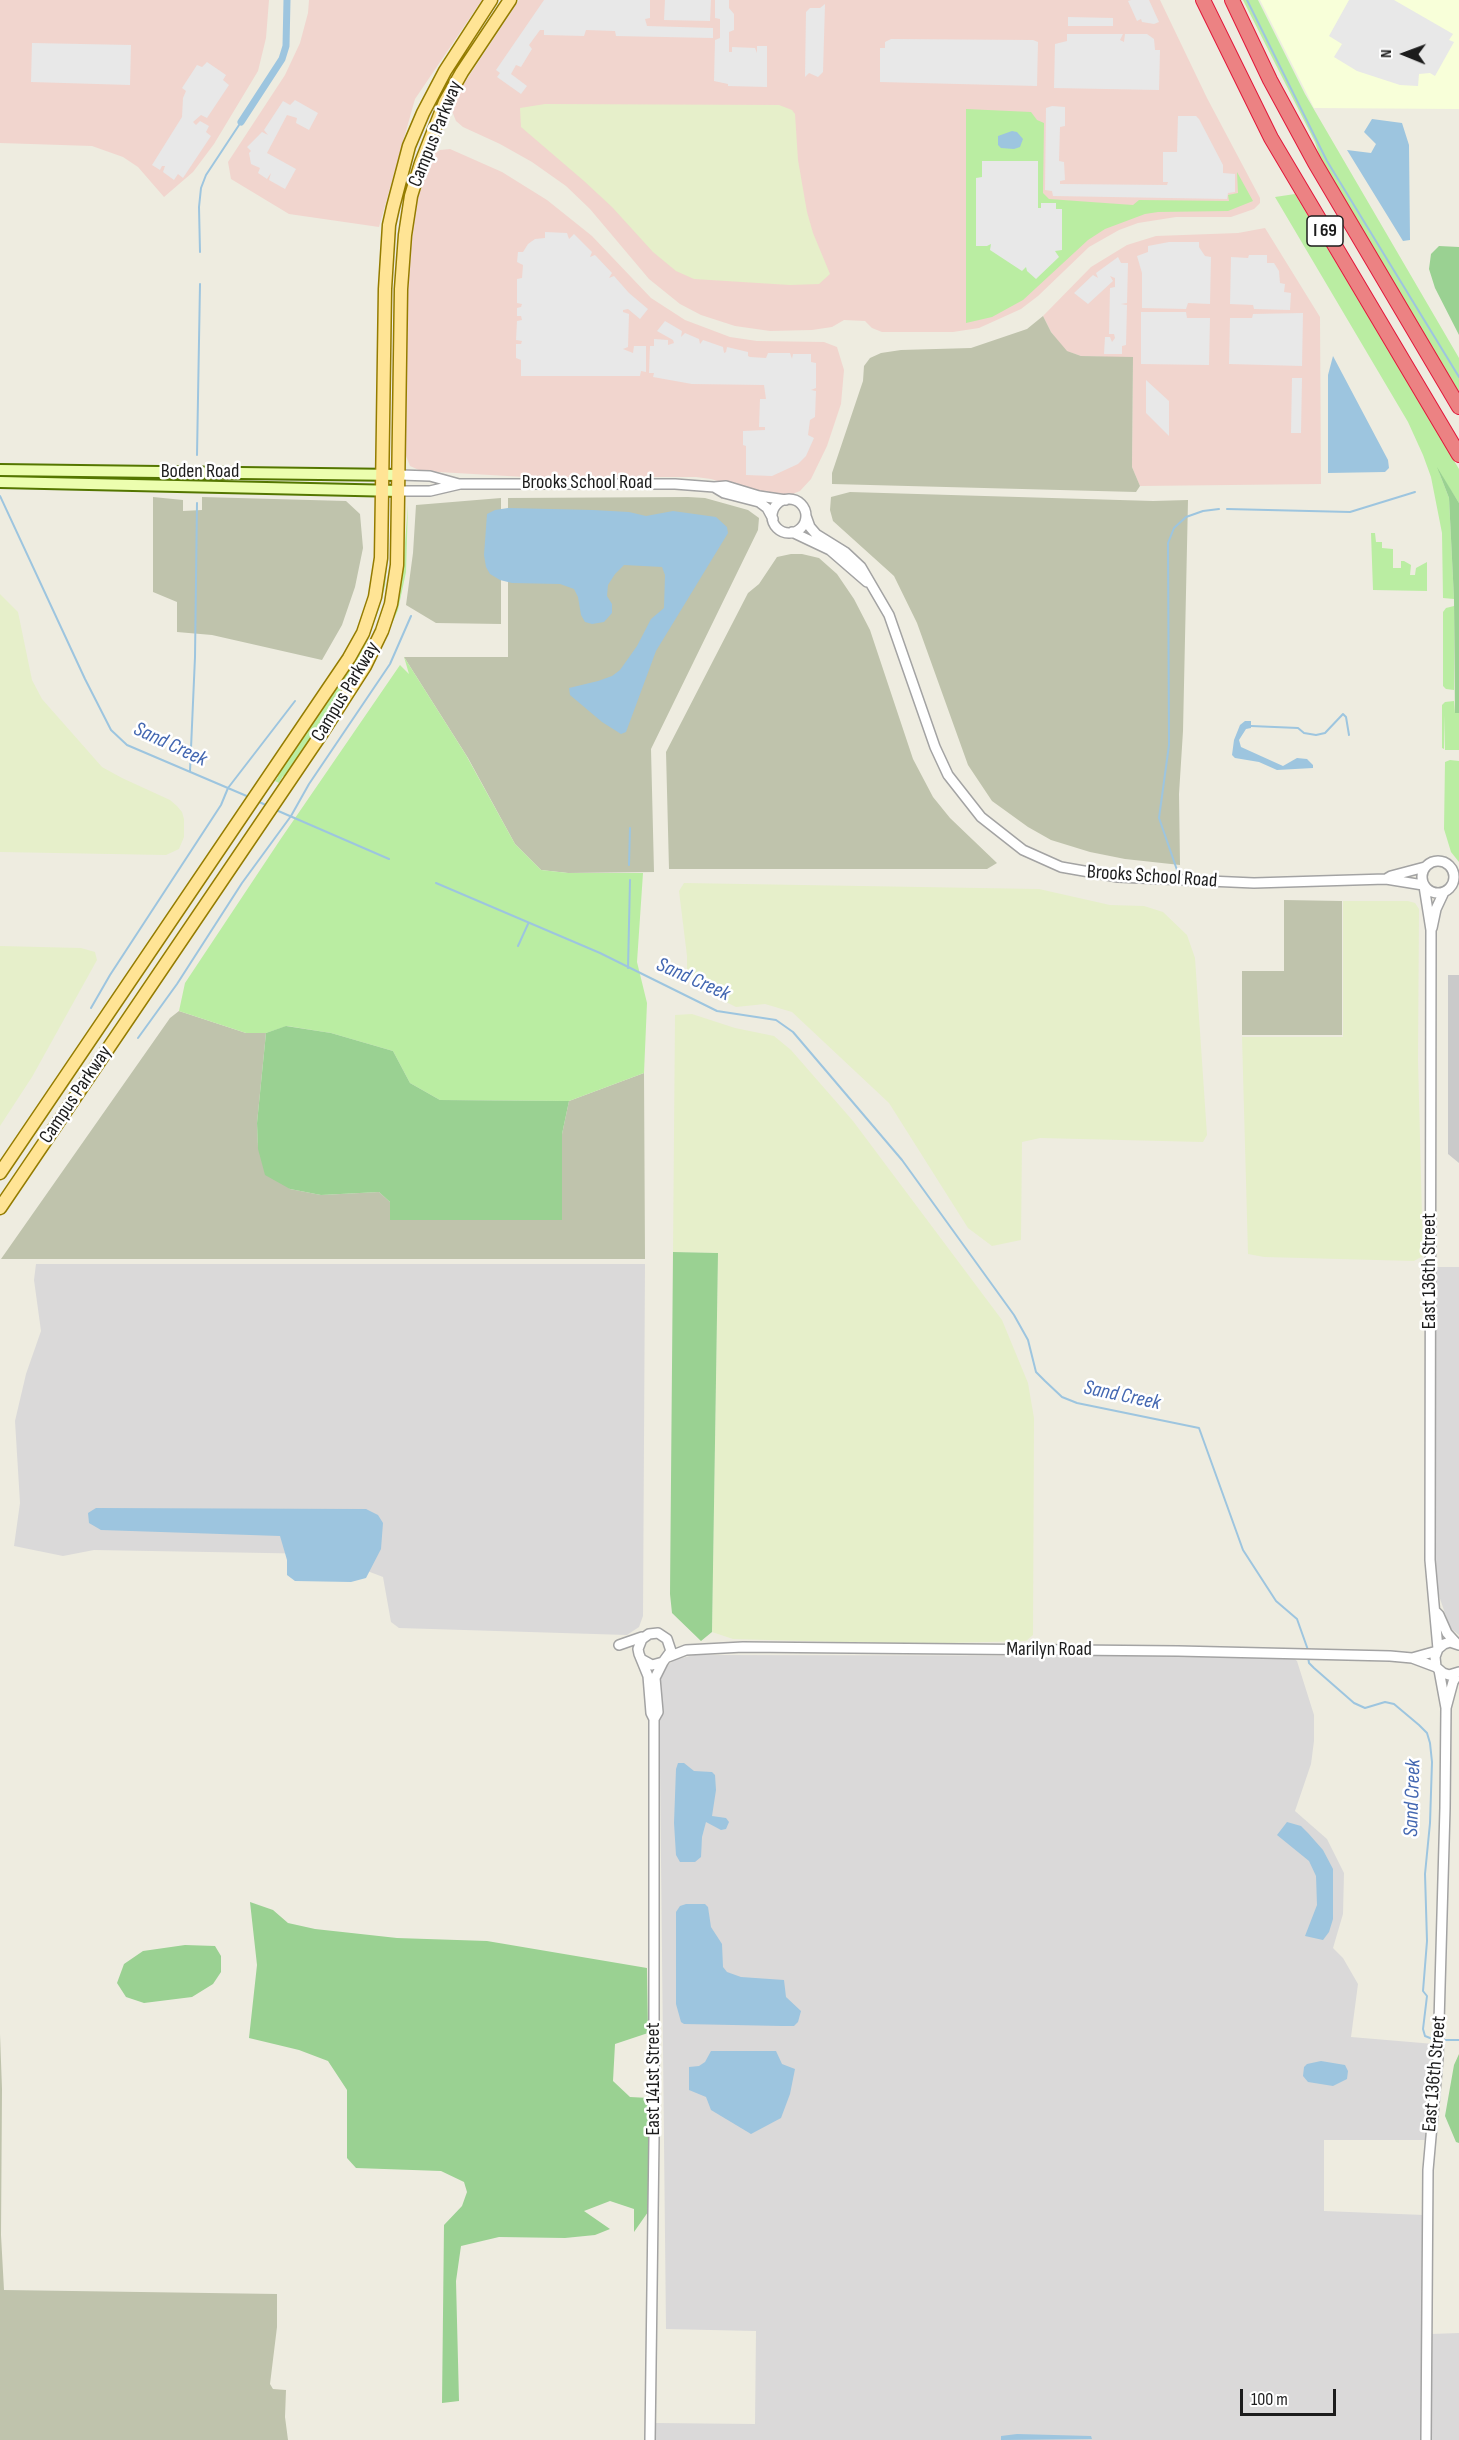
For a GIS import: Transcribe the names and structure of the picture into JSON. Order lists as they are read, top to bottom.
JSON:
{
  "streets": {
    "highway": ["I 69"],
    "main road": ["Campus Parkway", "Boden Road"],
    "street": [
      "Brooks School Road",
      "East 136th Street",
      "Marilyn Road",
      "East 141st Street"
    ]
  },
  "crossings": [
    ["Campus Parkway", "Boden Road"],
    ["Campus Parkway", "Brooks School Road"],
    ["Boden Road", "Brooks School Road"],
    ["Brooks School Road", "East 136th Street"],
    ["East 136th Street", "Marilyn Road"],
    ["Marilyn Road", "East 141st Street"]
  ],
  "water": ["Sand Creek"],
  "scale_bar": "100 m",
  "north": "left"
}
